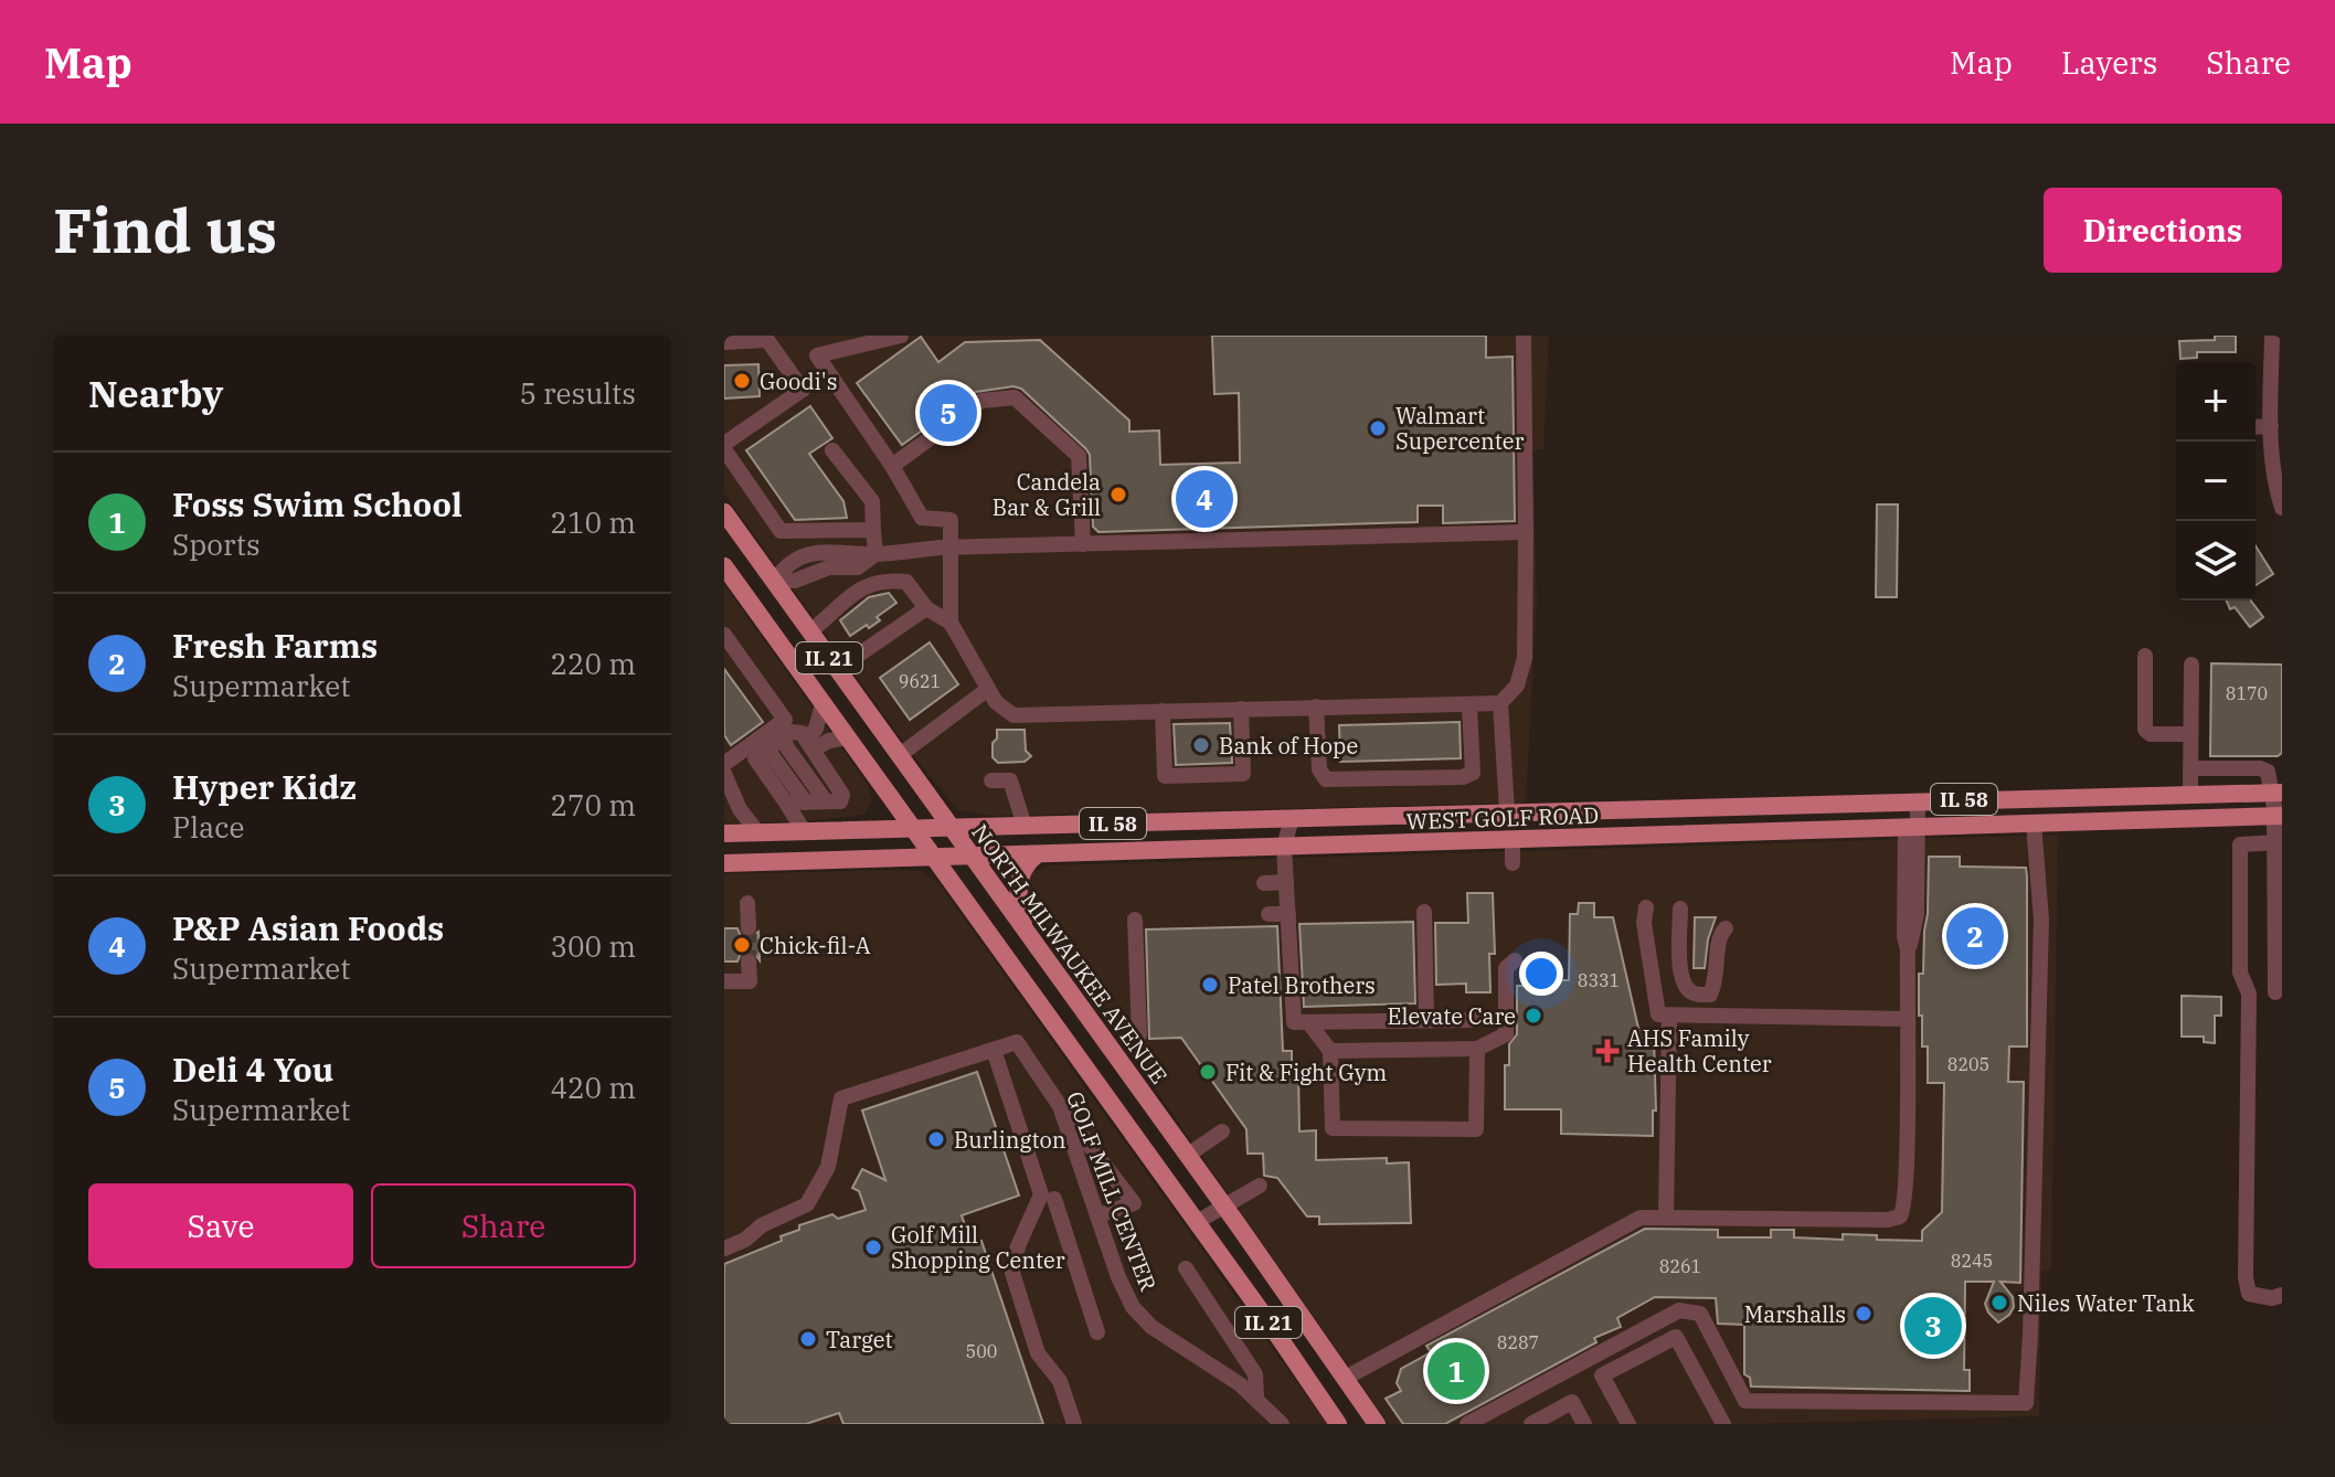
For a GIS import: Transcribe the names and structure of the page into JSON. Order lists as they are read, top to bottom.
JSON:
{
  "streets": {
    "main road": [
      "IL 21",
      "IL 58",
      "WEST GOLF ROAD",
      "NORTH MILWAUKEE AVENUE"
    ],
    "street": ["GOLF MILL CENTER"]
  },
  "crossings": [
    ["IL 21", "WEST GOLF ROAD"],
    ["WEST GOLF ROAD", "NORTH MILWAUKEE AVENUE"]
  ],
  "places": {
    "other": [
      "Goodi's",
      "Walmart Supercenter",
      "Candela Bar & Grill",
      "Bank of Hope",
      "Chick-fil-A",
      "Patel Brothers",
      "Elevate Care",
      "Fit & Fight Gym",
      "Burlington",
      "Golf Mill Shopping Center",
      "Niles Water Tank",
      "Marshalls",
      "Target"
    ],
    "health": ["AHS Family Health Center"]
  },
  "house_numbers": [
    "9621",
    "8170",
    "8331",
    "8205",
    "8245",
    "8261",
    "8287",
    "500"
  ],
  "page": {
    "header": "Map",
    "nav": ["Map", "Layers", "Share"],
    "buttons": [
      "Directions",
      ["Save", "Share"]
    ],
    "title": "Find us",
    "heading": ["Nearby", "5 results"],
    "map_buttons": ["+", "−"],
    "pins": [
      "5",
      "4",
      "2",
      "3",
      "1"
    ],
    "list": [
      {
        "mark": "1",
        "name": "Foss Swim School",
        "note": "Sports",
        "value": "210 m"
      },
      {
        "mark": "2",
        "name": "Fresh Farms",
        "note": "Supermarket",
        "value": "220 m"
      },
      {
        "mark": "3",
        "name": "Hyper Kidz",
        "note": "Place",
        "value": "270 m"
      },
      {
        "mark": "4",
        "name": "P&P Asian Foods",
        "note": "Supermarket",
        "value": "300 m"
      },
      {
        "mark": "5",
        "name": "Deli 4 You",
        "note": "Supermarket",
        "value": "420 m"
      }
    ]
  }
}
